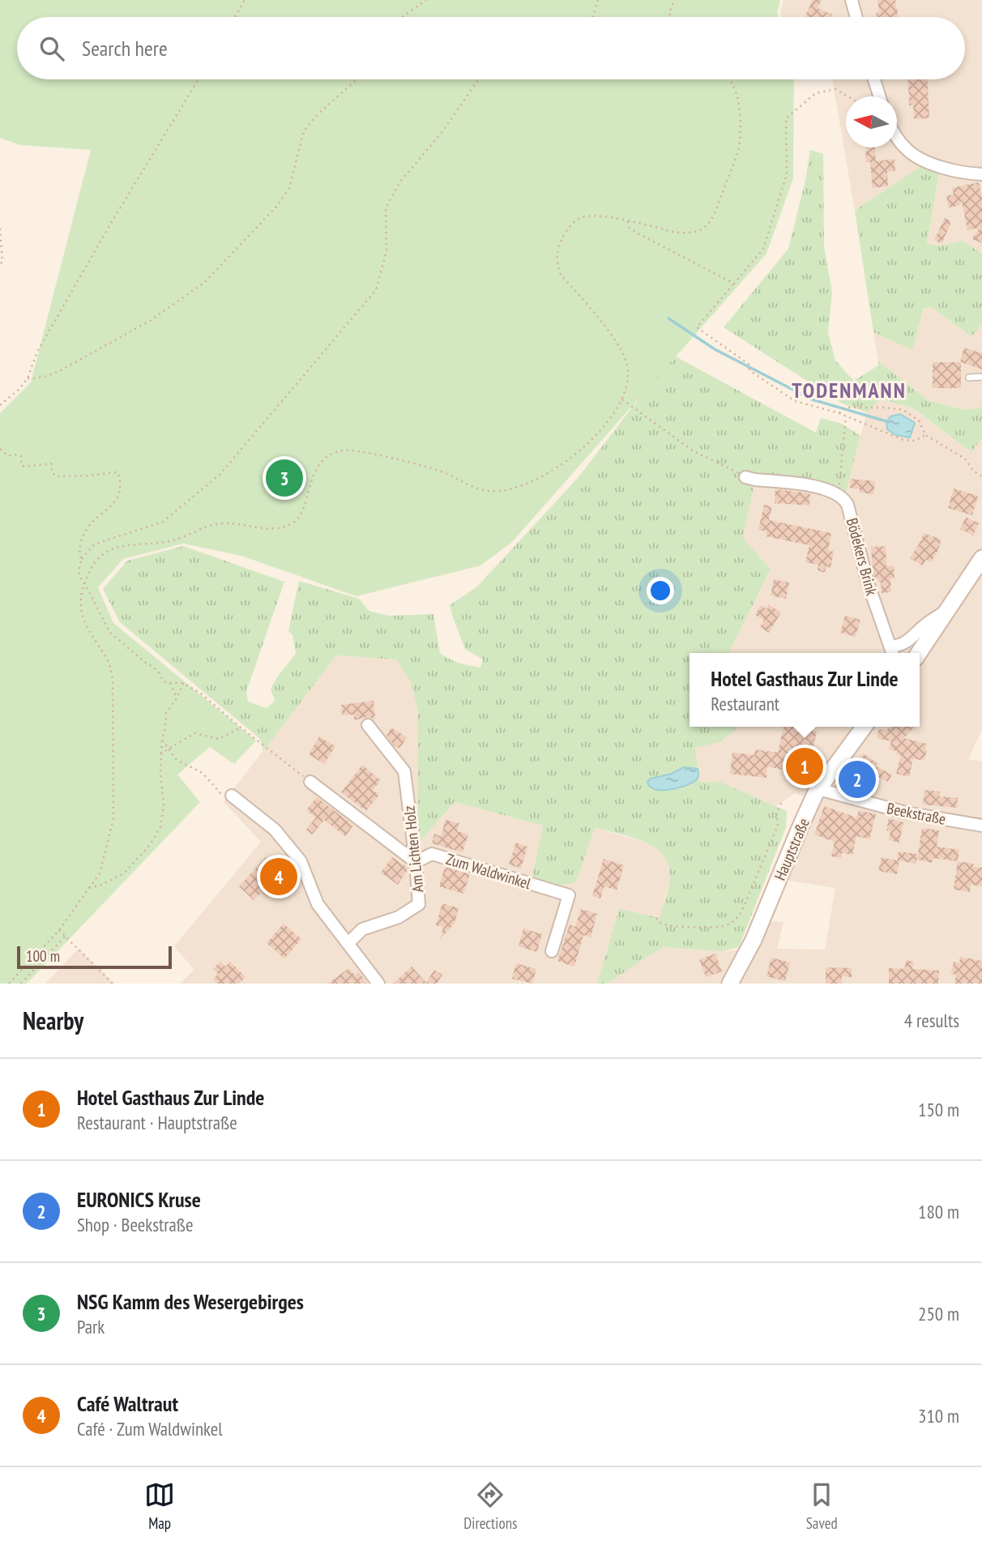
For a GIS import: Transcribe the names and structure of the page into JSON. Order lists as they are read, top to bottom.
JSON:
{
  "streets": {
    "main road": ["Hauptstraße"],
    "street": [
      "Bödekers Brink",
      "Beekstraße",
      "Am Lichten Holz",
      "Zum Waldwinkel"
    ]
  },
  "crossings": [
    ["Beekstraße", "Hauptstraße"],
    ["Am Lichten Holz", "Zum Waldwinkel"]
  ],
  "districts": ["TODENMANN"],
  "scale_bar": "100 m",
  "north": "left",
  "page": {
    "search": "Search here",
    "pins": [
      "3",
      "1",
      "2",
      "4"
    ],
    "popup": ["Hotel Gasthaus Zur Linde", "Restaurant"],
    "scale": "100 m",
    "heading": ["Nearby", "4 results"],
    "list": [
      {
        "mark": "1",
        "name": "Hotel Gasthaus Zur Linde",
        "note": "Restaurant · Hauptstraße",
        "value": "150 m"
      },
      {
        "mark": "2",
        "name": "EURONICS Kruse",
        "note": "Shop · Beekstraße",
        "value": "180 m"
      },
      {
        "mark": "3",
        "name": "NSG Kamm des Wesergebirges",
        "note": "Park",
        "value": "250 m"
      },
      {
        "mark": "4",
        "name": "Café Waltraut",
        "note": "Café · Zum Waldwinkel",
        "value": "310 m"
      }
    ],
    "nav": ["Map", "Directions", "Saved"]
  }
}
